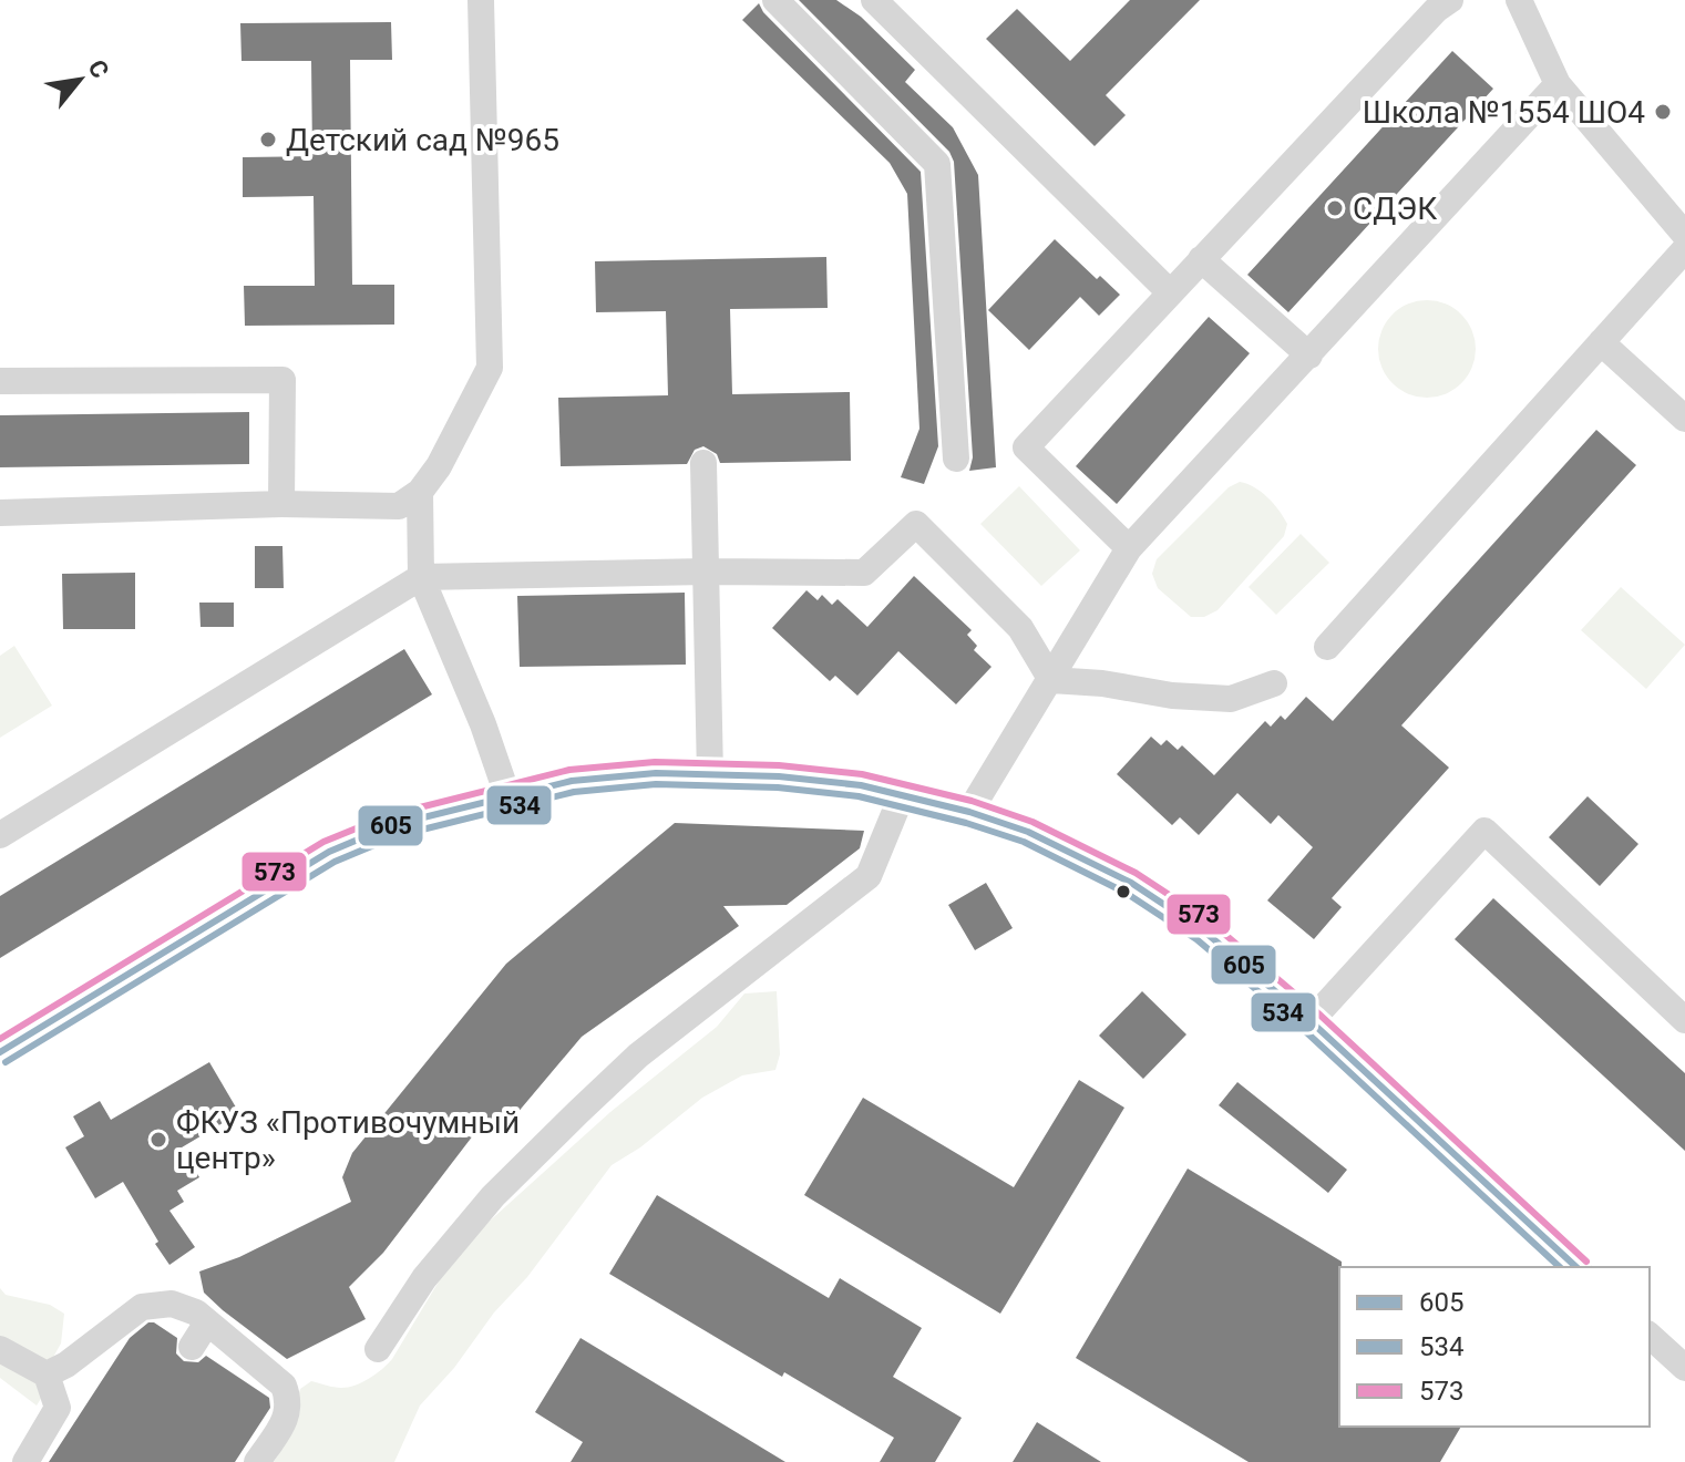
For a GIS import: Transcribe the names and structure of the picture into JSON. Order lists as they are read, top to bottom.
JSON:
{
  "places": [
    "Школа №1554 ШО4",
    "Детский сад №965",
    "СДЭК",
    "ФКУЗ «Противочумный центр»"
  ],
  "lines": ["transit line 573", "transit line 605", "transit line 534"],
  "legend": ["605", "534", "573"],
  "north": "top right"
}
